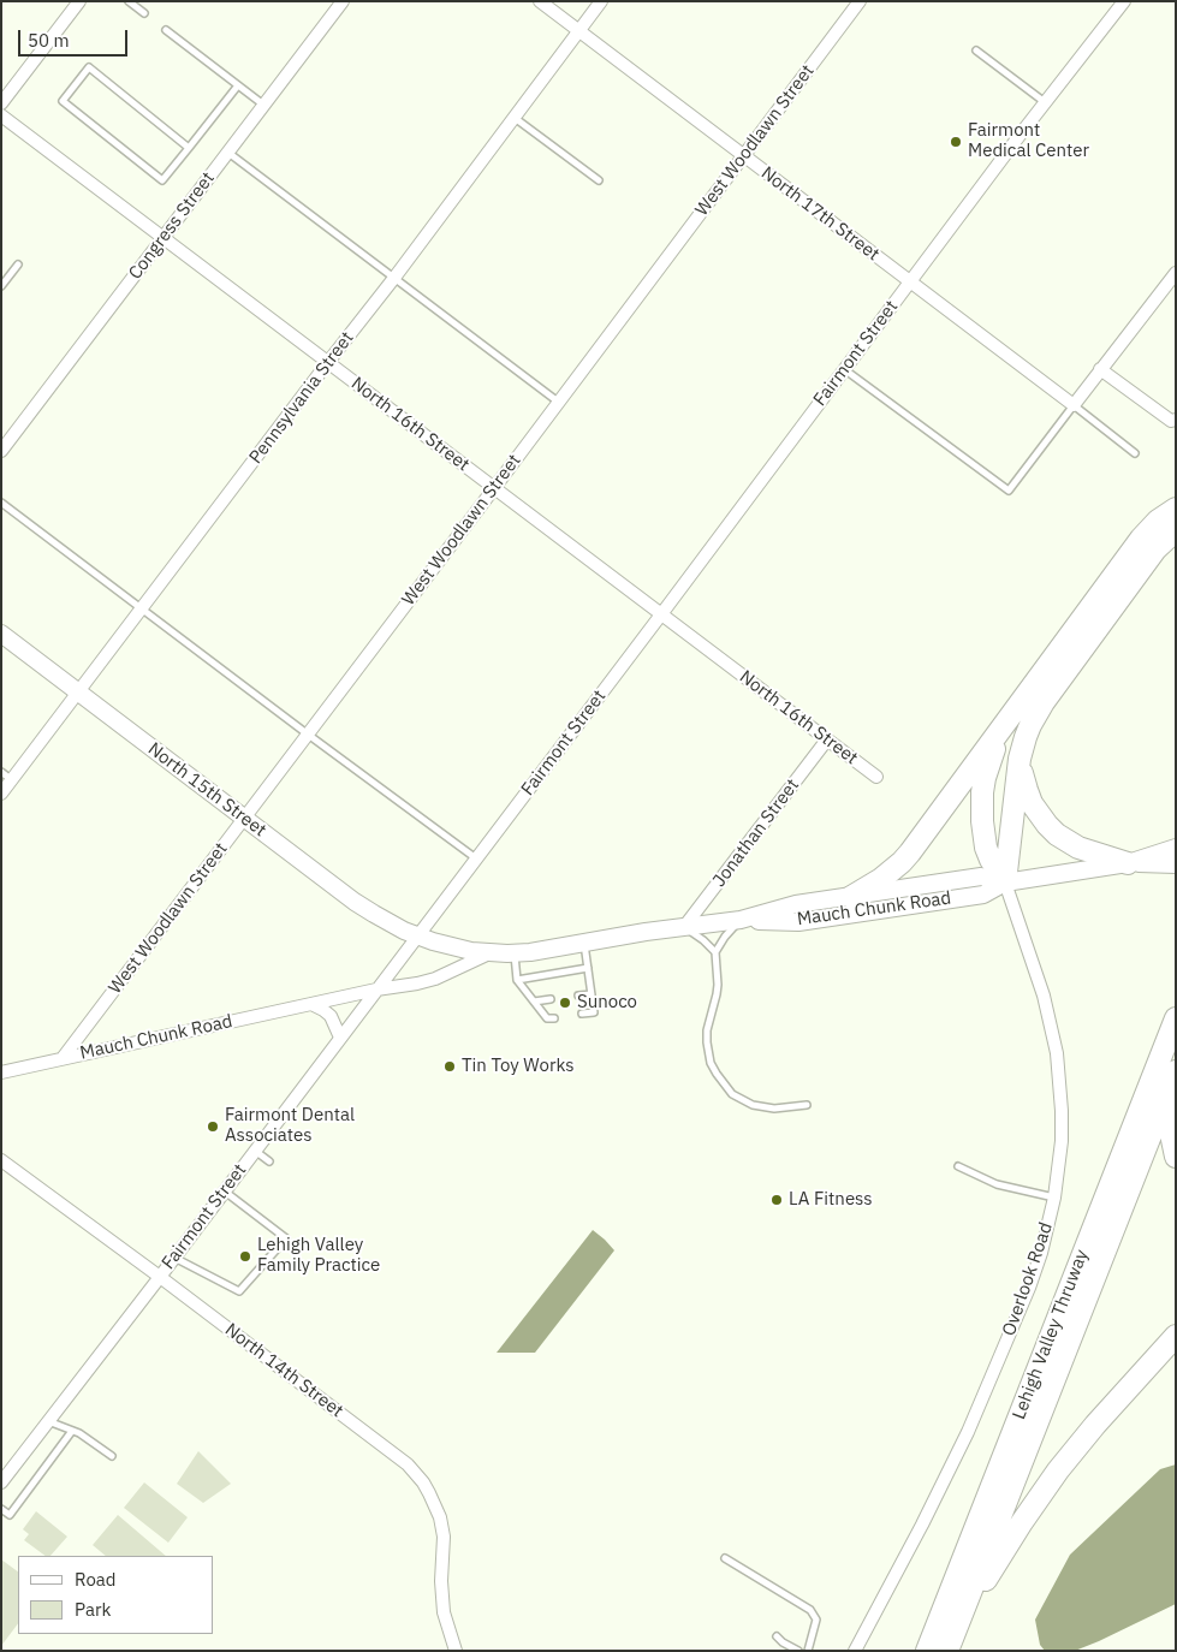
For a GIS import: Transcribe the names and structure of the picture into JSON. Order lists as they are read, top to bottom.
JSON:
{
  "streets": {
    "highway": ["Lehigh Valley Thruway"],
    "main road": ["North 15th Street", "Mauch Chunk Road"],
    "street": [
      "West Woodlawn Street",
      "North 17th Street",
      "Congress Street",
      "Fairmont Street",
      "Pennsylvania Street",
      "North 16th Street",
      "Jonathan Street",
      "Overlook Road",
      "North 14th Street"
    ]
  },
  "crossings": [
    ["West Woodlawn Street", "North 17th Street"],
    ["West Woodlawn Street", "North 16th Street"],
    ["West Woodlawn Street", "North 15th Street"],
    ["West Woodlawn Street", "Mauch Chunk Road"],
    ["North 17th Street", "Fairmont Street"],
    ["North 17th Street", "Pennsylvania Street"],
    ["Congress Street", "North 16th Street"],
    ["Fairmont Street", "North 16th Street"],
    ["Fairmont Street", "North 15th Street"],
    ["Fairmont Street", "Mauch Chunk Road"],
    ["Fairmont Street", "North 14th Street"],
    ["Pennsylvania Street", "North 16th Street"],
    ["Pennsylvania Street", "North 15th Street"],
    ["North 16th Street", "Jonathan Street"],
    ["North 15th Street", "Mauch Chunk Road"],
    ["Jonathan Street", "Mauch Chunk Road"],
    ["Mauch Chunk Road", "Overlook Road"]
  ],
  "places": [
    "Fairmont Medical Center",
    "Sunoco",
    "Tin Toy Works",
    "Fairmont Dental Associates",
    "LA Fitness",
    "Lehigh Valley Family Practice"
  ],
  "legend": ["Road", "Park"],
  "scale_bar": "50 m"
}
